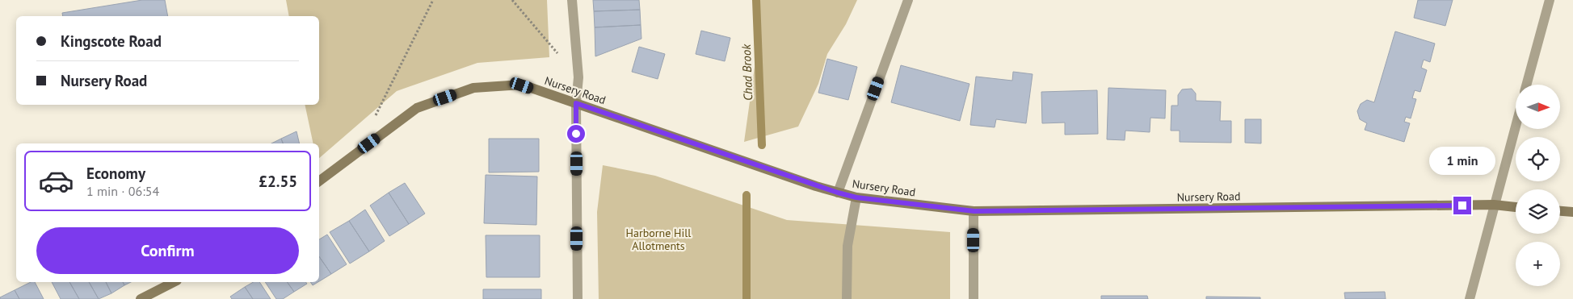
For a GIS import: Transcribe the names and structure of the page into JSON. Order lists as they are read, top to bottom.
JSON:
{
  "streets": {
    "main road": ["Nursery Road"]
  },
  "water": ["Chad Brook"],
  "parks": ["Harborne Hill Allotments"],
  "north": "right",
  "page": {
    "banner": ["Kingscote Road", "Nursery Road"],
    "map_buttons": "+",
    "bubble": "1 min",
    "list": [
      {
        "name": "Economy",
        "note": "1 min · 06:54",
        "value": "£2.55"
      }
    ],
    "buttons": "Confirm"
  }
}
